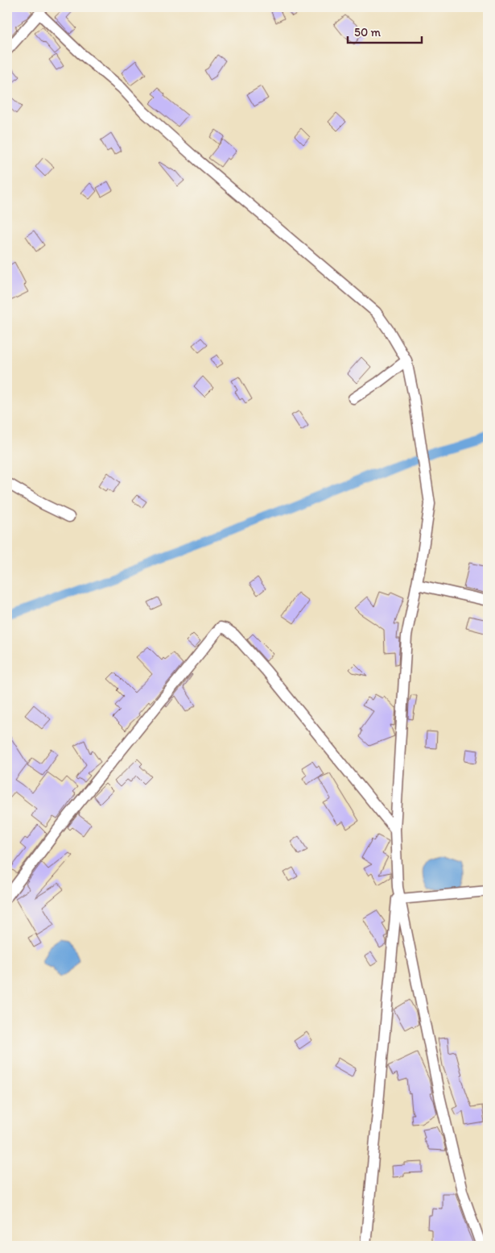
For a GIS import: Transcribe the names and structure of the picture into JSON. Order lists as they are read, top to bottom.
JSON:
{
  "scale_bar": "50 m"
}
